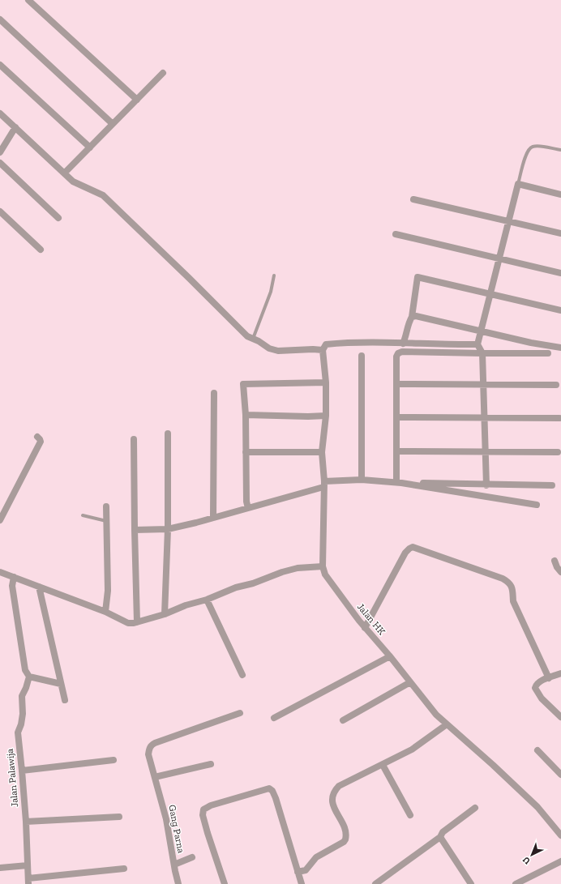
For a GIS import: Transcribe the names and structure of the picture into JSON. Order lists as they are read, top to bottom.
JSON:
{
  "streets": {
    "street": ["Jalan HK", "Jalan Palawija", "Gang Parna"]
  },
  "north": "bottom left"
}
